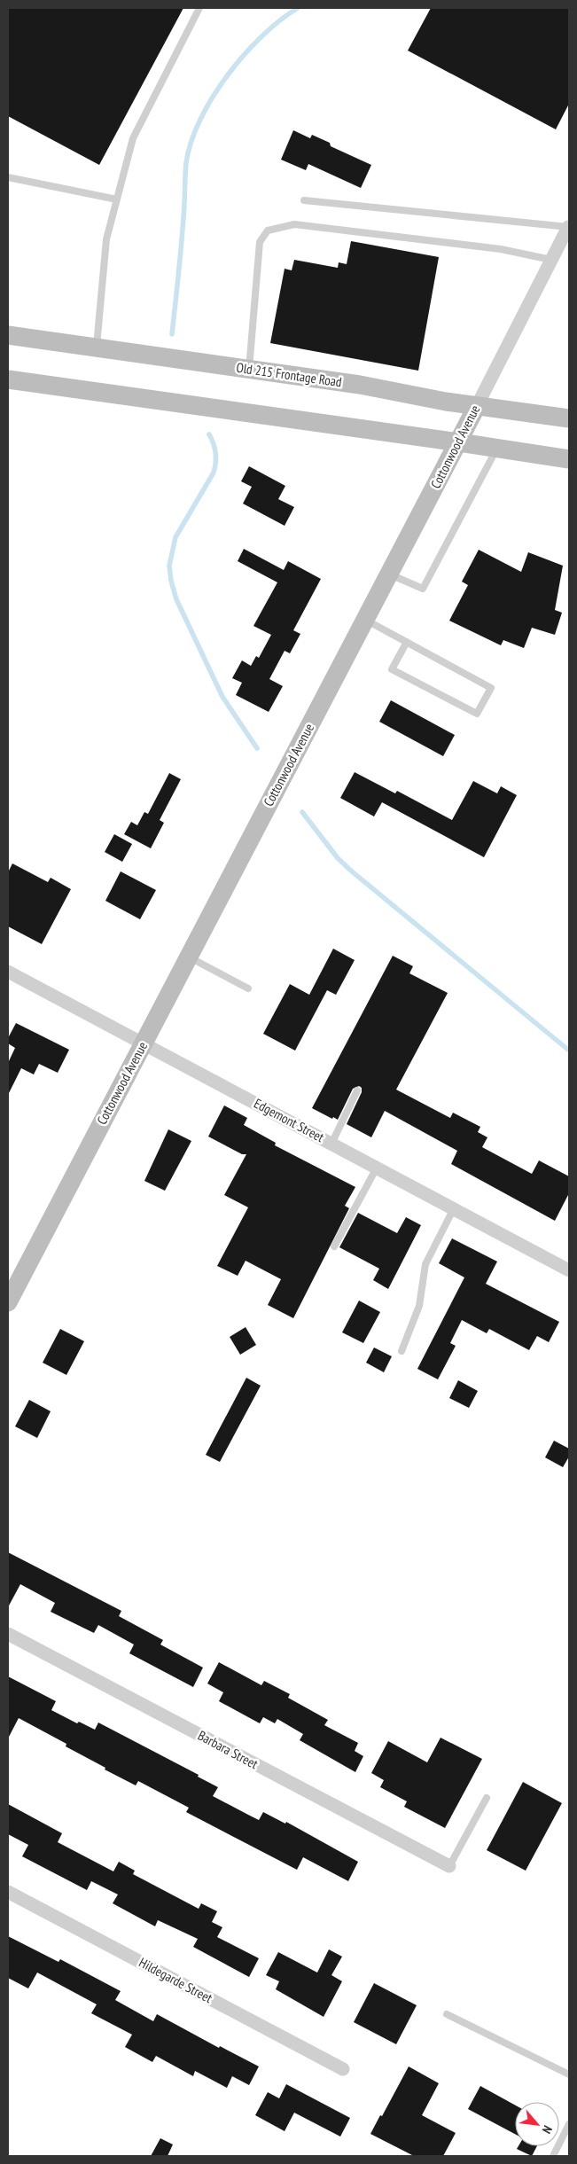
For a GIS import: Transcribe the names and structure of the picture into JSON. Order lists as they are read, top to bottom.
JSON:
{
  "streets": {
    "street": [
      "Old 215 Frontage Road",
      "Cottonwood Avenue",
      "Edgemont Street",
      "Barbara Street",
      "Hildegarde Street"
    ]
  },
  "crossings": [
    ["Old 215 Frontage Road", "Cottonwood Avenue"],
    ["Cottonwood Avenue", "Edgemont Street"]
  ],
  "north": "bottom right"
}
